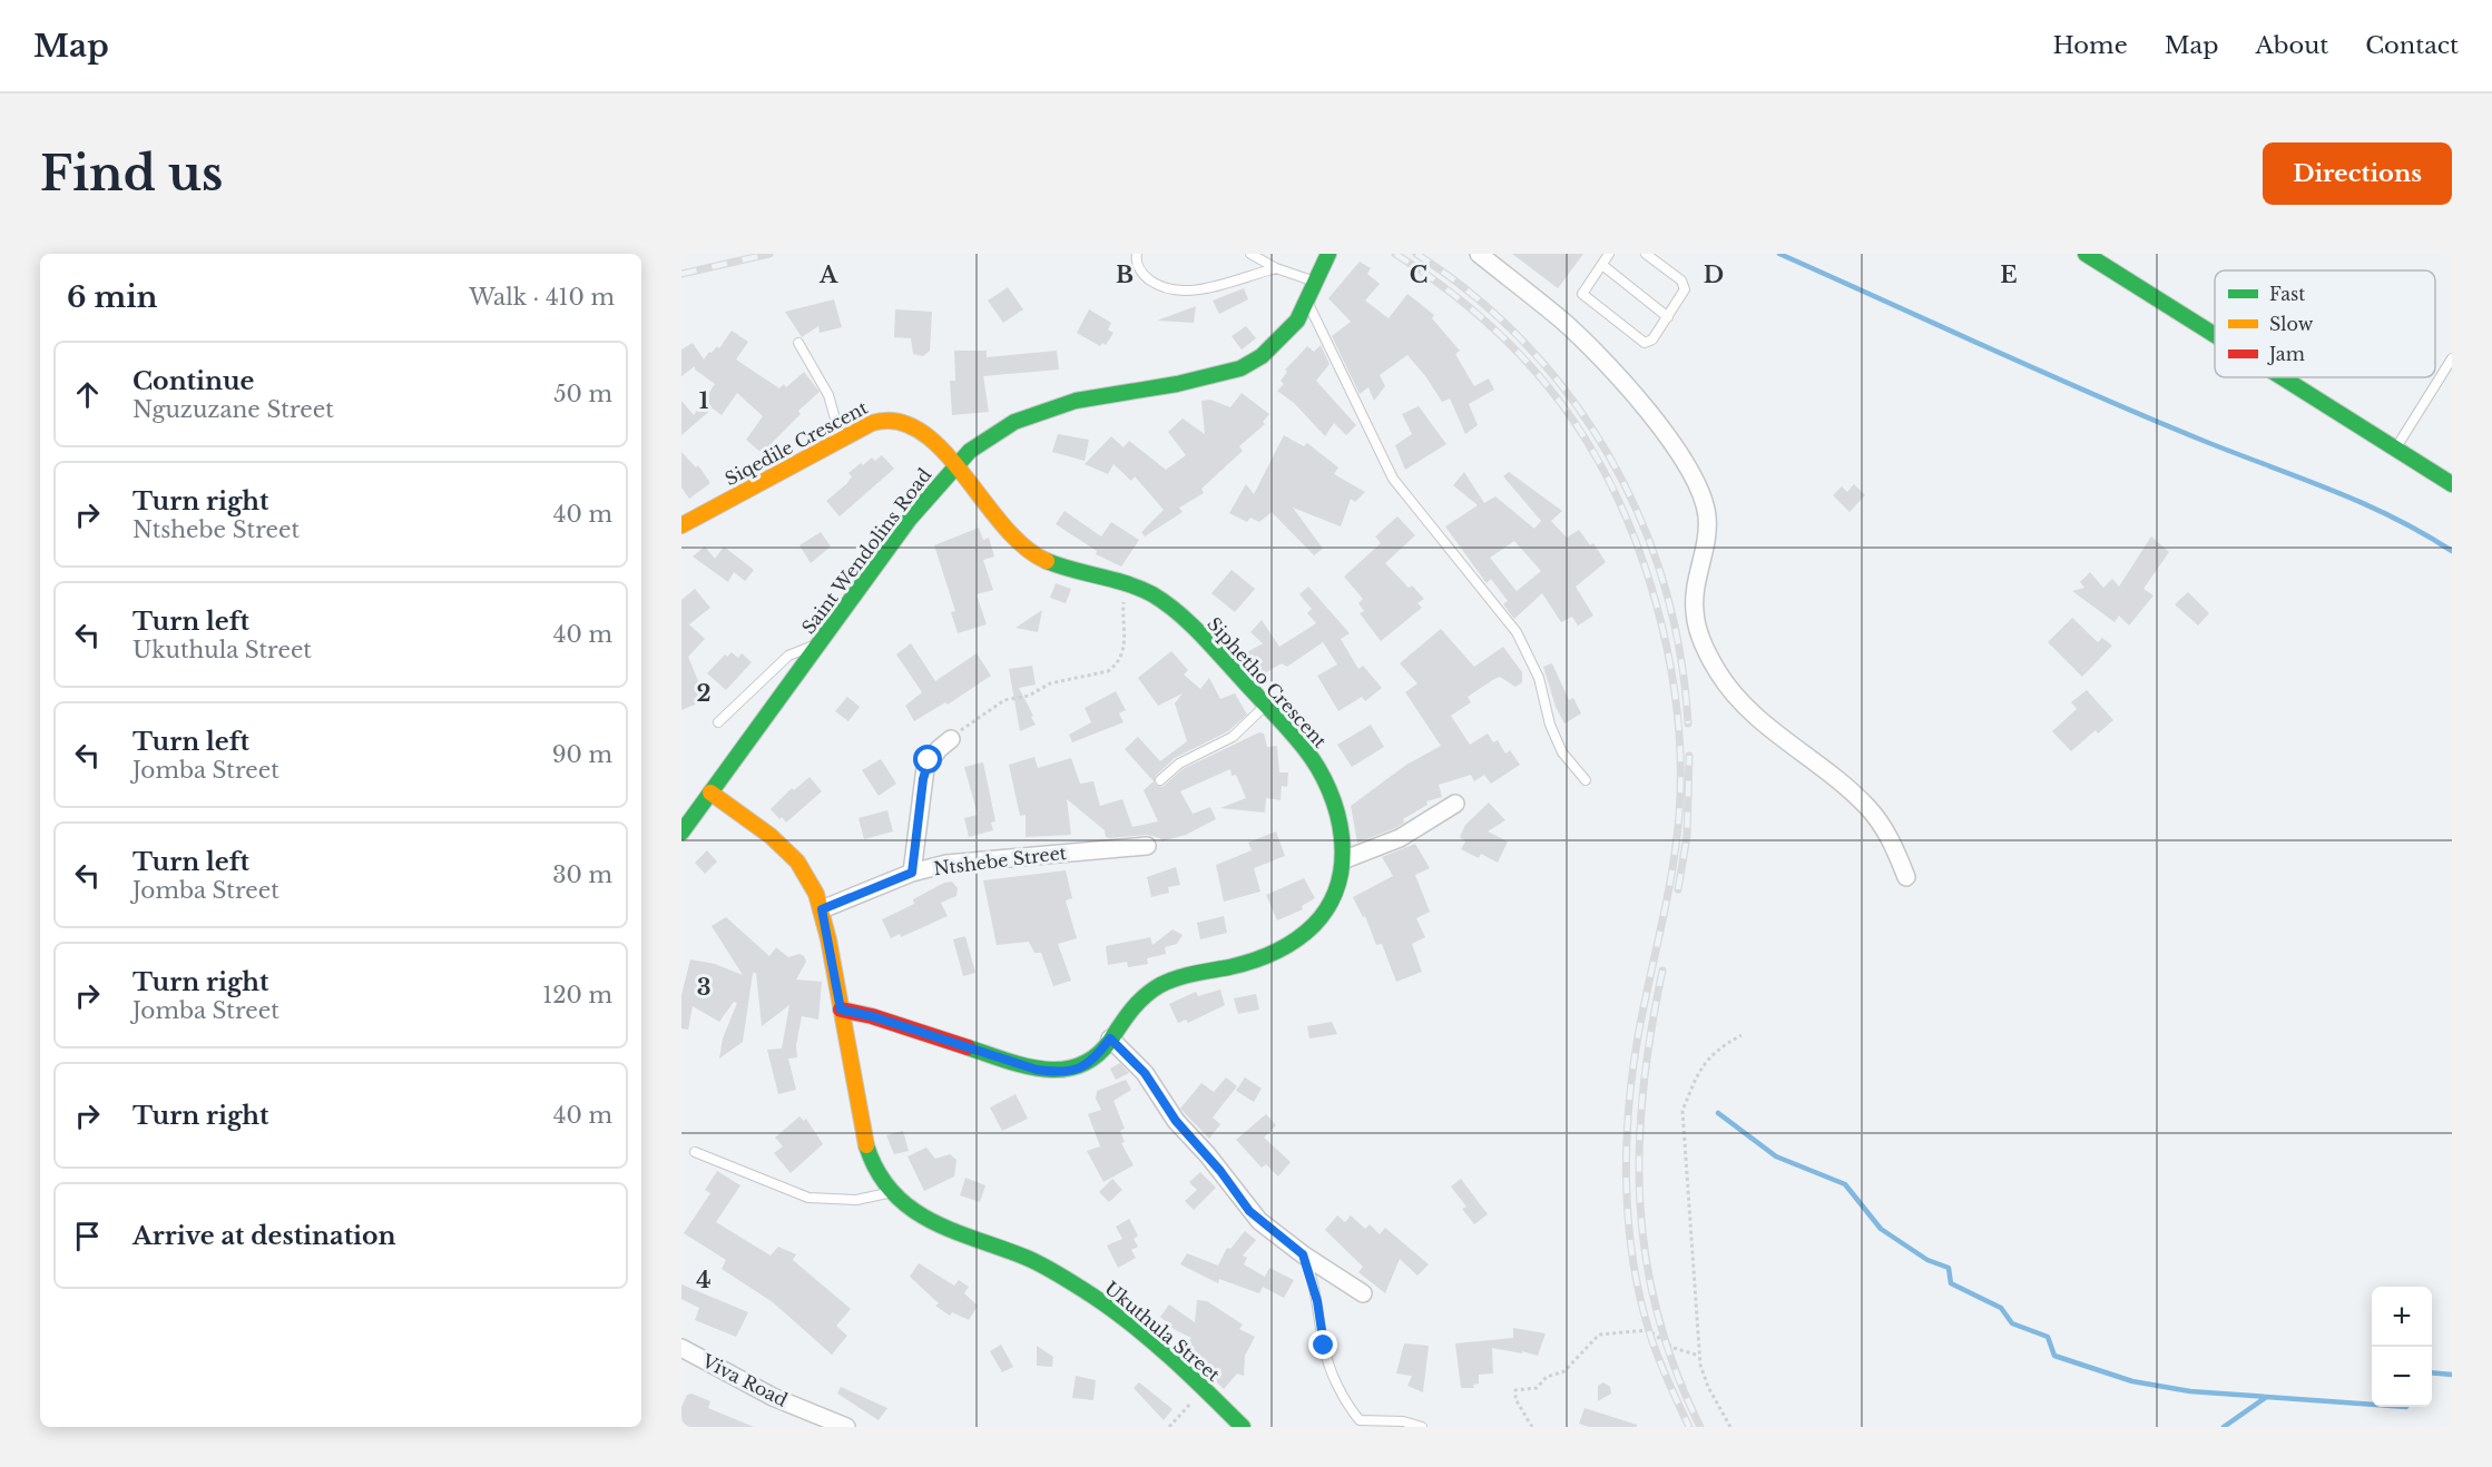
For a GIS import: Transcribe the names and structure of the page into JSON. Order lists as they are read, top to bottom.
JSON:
{
  "streets": {
    "street": [
      "Siqedile Crescent",
      "Saint Wendolins Road",
      "Siphetho Crescent",
      "Ntshebe Street",
      "Ukuthula Street",
      "Viva Road"
    ]
  },
  "crossings": [
    ["Siqedile Crescent", "Saint Wendolins Road"],
    ["Siqedile Crescent", "Siphetho Crescent"],
    ["Saint Wendolins Road", "Siphetho Crescent"],
    ["Saint Wendolins Road", "Ukuthula Street"],
    ["Siphetho Crescent", "Ukuthula Street"],
    ["Ntshebe Street", "Ukuthula Street"]
  ],
  "legend": ["Fast", "Slow", "Jam"],
  "page": {
    "header": "Map",
    "nav": [
      "Home",
      "Map",
      "About",
      "Contact"
    ],
    "buttons": "Directions",
    "title": "Find us",
    "heading": ["6 min", "Walk · 410 m"],
    "list": [
      ["Continue", "Nguzuzane Street", "50 m"],
      ["Turn right", "Ntshebe Street", "40 m"],
      ["Turn left", "Ukuthula Street", "40 m"],
      ["Turn left", "Jomba Street", "90 m"],
      ["Turn left", "Jomba Street", "30 m"],
      ["Turn right", "Jomba Street", "120 m"],
      ["Turn right", "40 m"],
      "Arrive at destination"
    ],
    "map_buttons": ["+", "−"]
  },
  "grid": {
    "columns": [
      "A",
      "B",
      "C",
      "D",
      "E"
    ],
    "rows": [
      "1",
      "2",
      "3",
      "4"
    ]
  }
}
